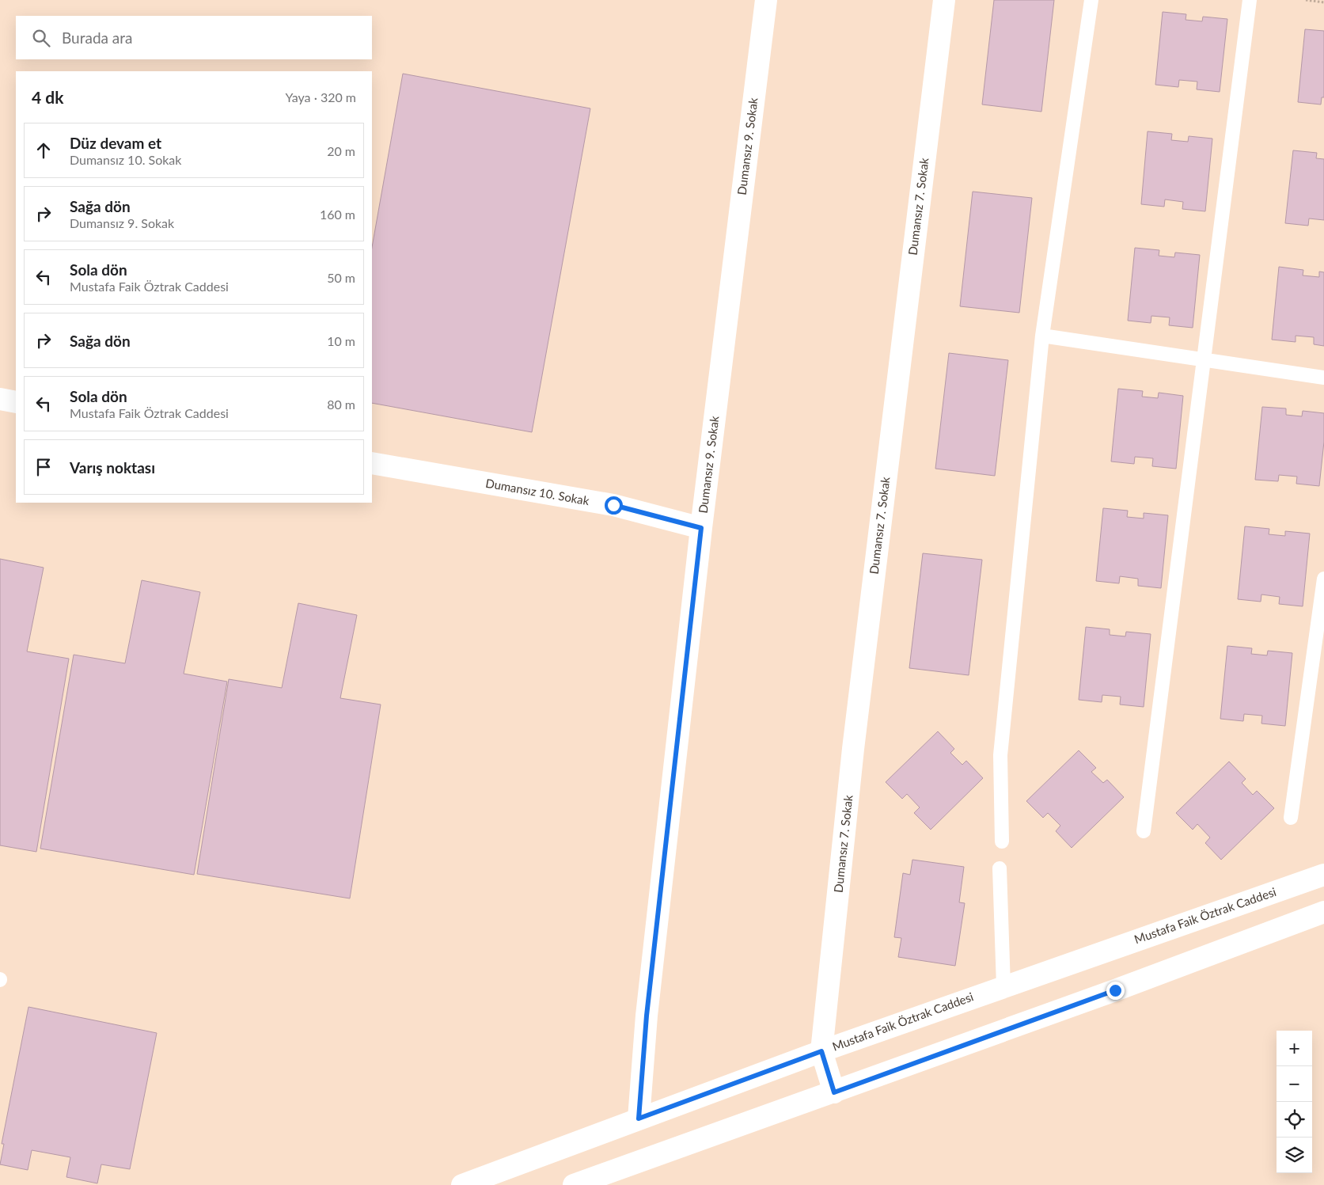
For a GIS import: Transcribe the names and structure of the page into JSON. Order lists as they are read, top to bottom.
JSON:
{
  "streets": {
    "street": [
      "Dumansız 9. Sokak",
      "Dumansız 7. Sokak",
      "Dumansız 10. Sokak",
      "Mustafa Faik Öztrak Caddesi"
    ]
  },
  "crossings": [
    ["Dumansız 9. Sokak", "Dumansız 10. Sokak"],
    ["Dumansız 9. Sokak", "Mustafa Faik Öztrak Caddesi"],
    ["Dumansız 7. Sokak", "Mustafa Faik Öztrak Caddesi"]
  ],
  "page": {
    "search": "Burada ara",
    "heading": ["4 dk", "Yaya · 320 m"],
    "list": [
      ["Düz devam et", "Dumansız 10. Sokak", "20 m"],
      ["Sağa dön", "Dumansız 9. Sokak", "160 m"],
      ["Sola dön", "Mustafa Faik Öztrak Caddesi", "50 m"],
      ["Sağa dön", "10 m"],
      ["Sola dön", "Mustafa Faik Öztrak Caddesi", "80 m"],
      "Varış noktası"
    ],
    "map_buttons": ["+", "−"]
  }
}
